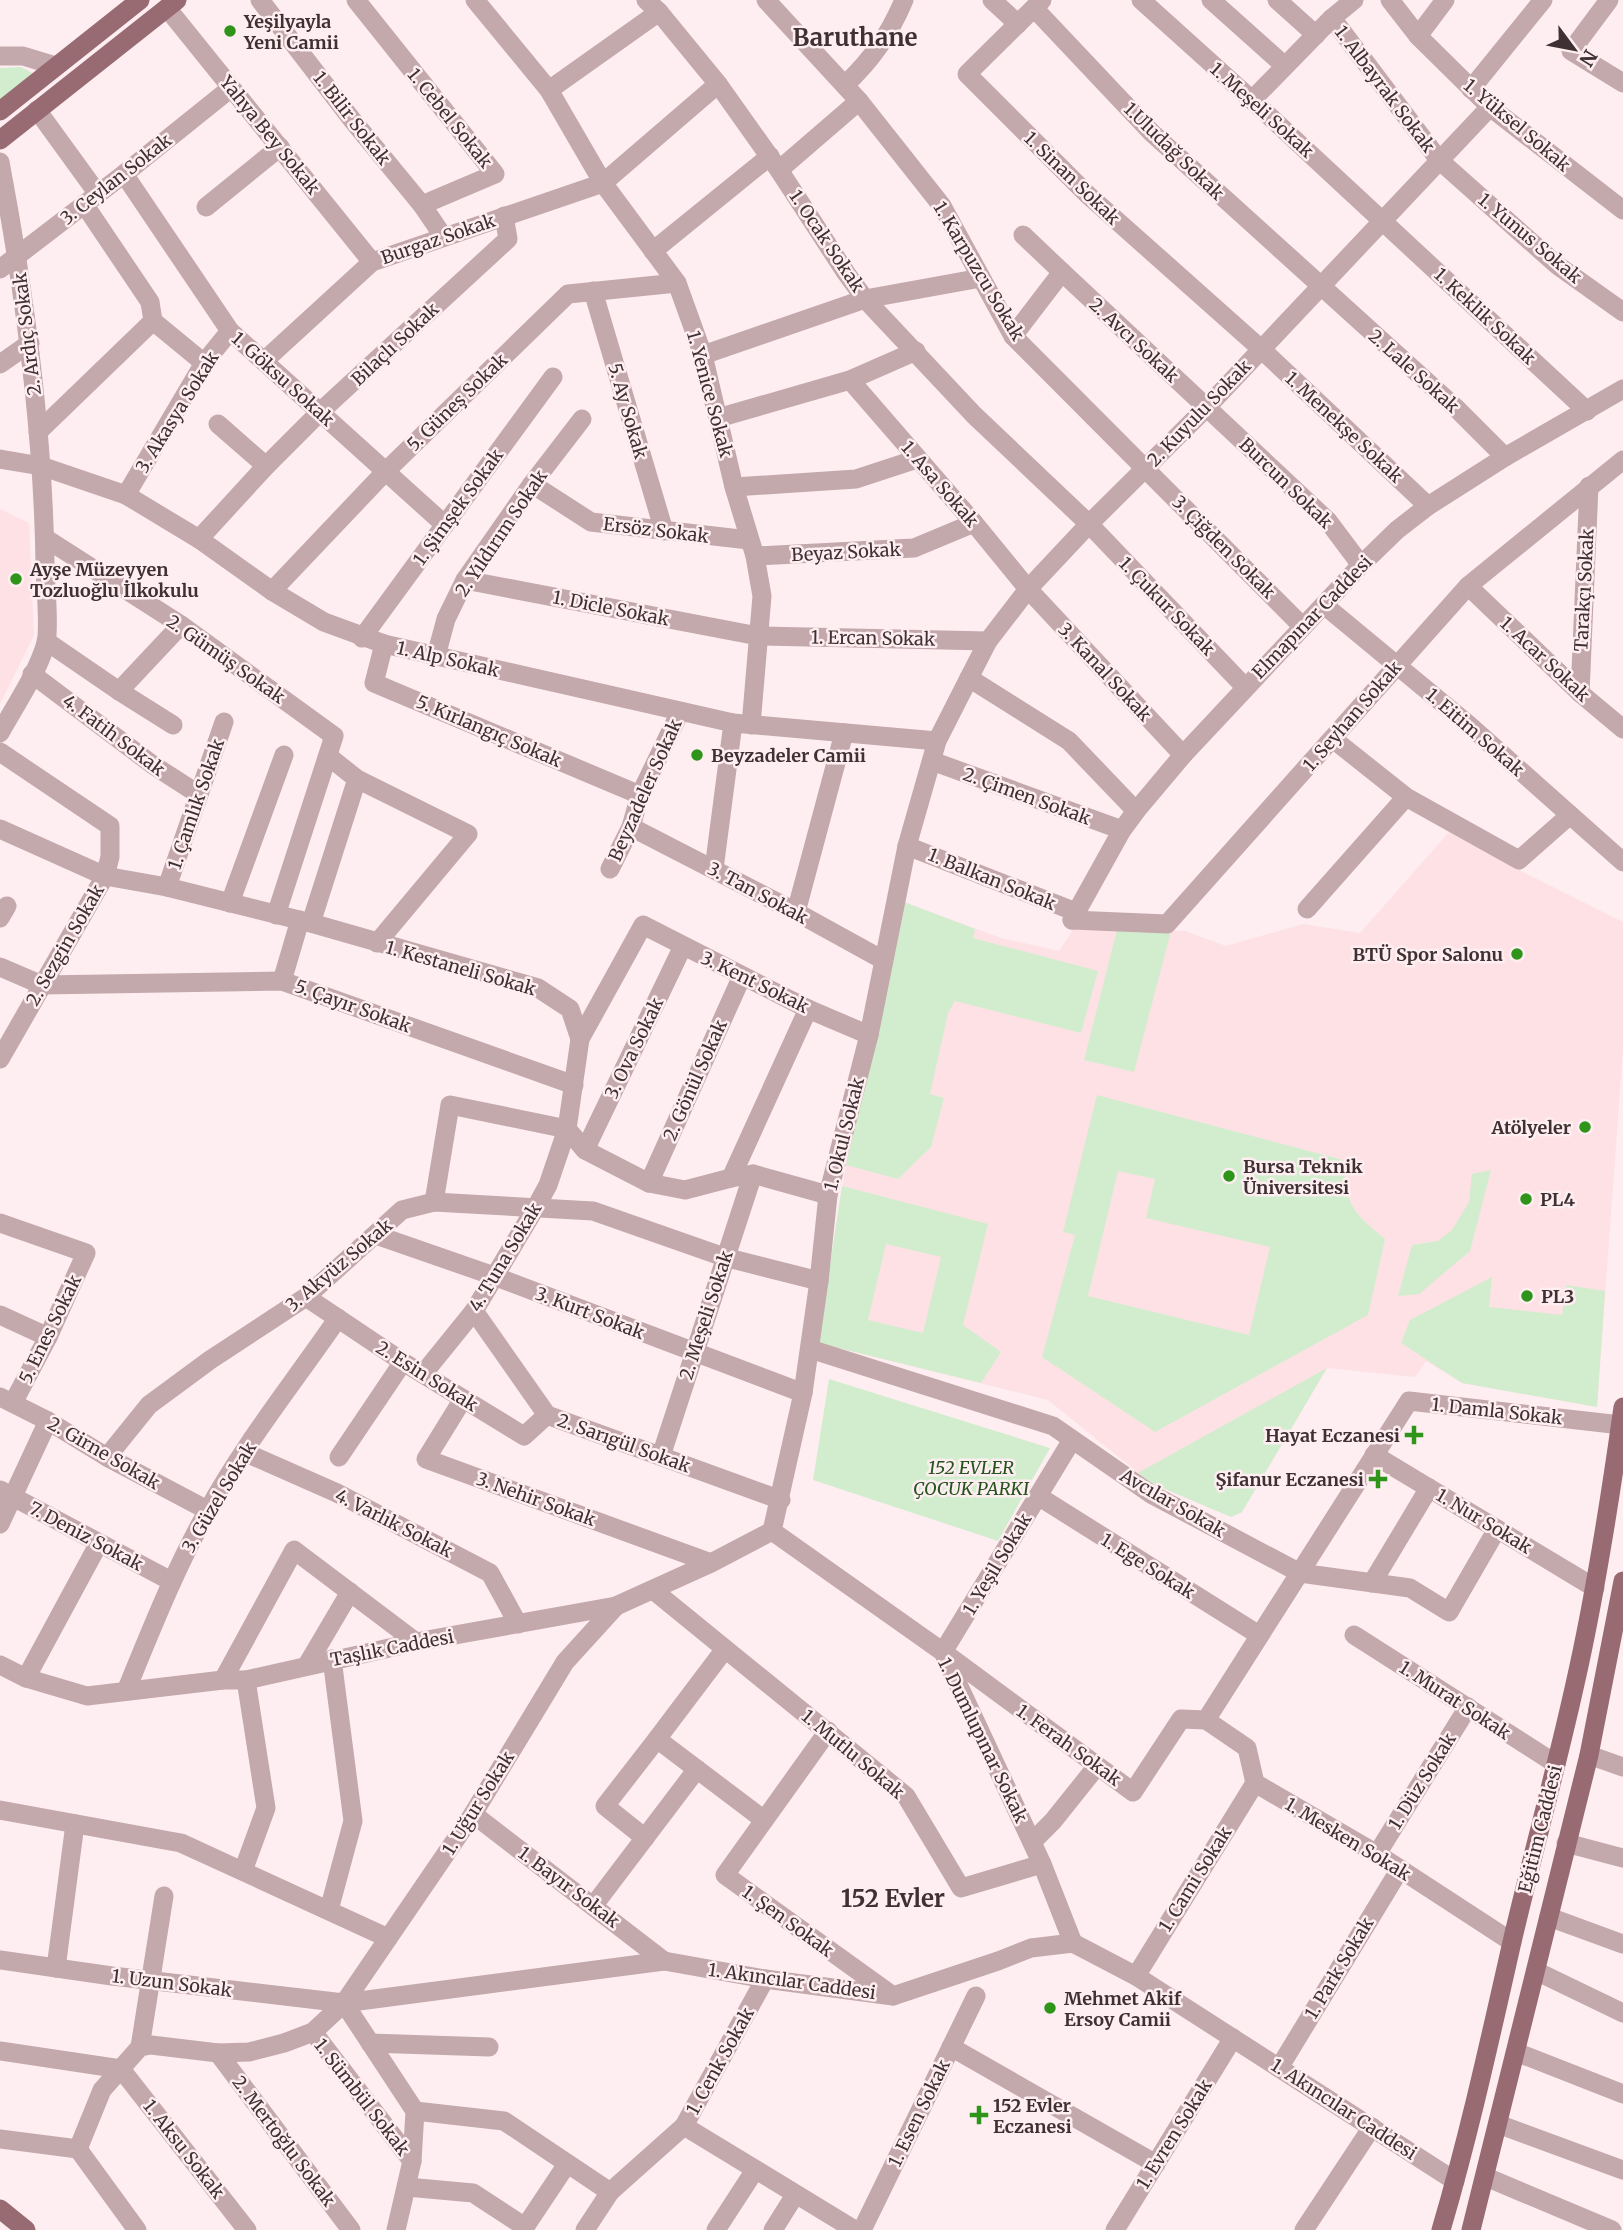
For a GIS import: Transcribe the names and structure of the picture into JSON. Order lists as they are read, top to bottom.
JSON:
{
  "streets": {
    "main road": ["Eğitim Caddesi"],
    "street": [
      "1. Albayrak Sokak",
      "1. Meşeli Sokak",
      "1. Bilir Sokak",
      "1. Cebel Sokak",
      "1. Yüksel Sokak",
      "Yahya Bey Sokak",
      "1.Uludağ Sokak",
      "1. Sinan Sokak",
      "3. Ceylan Sokak",
      "1. Yunus Sokak",
      "Burgaz Sokak",
      "1. Ocak Sokak",
      "1. Karpuzcu Sokak",
      "1. Keklik Sokak",
      "2. Ardıç Sokak",
      "2. Avcı Sokak",
      "Bilaçlı Sokak",
      "2. Lale Sokak",
      "1. Göksu Sokak",
      "1. Yenice Sokak",
      "5. Güneş Sokak",
      "5. Ay Sokak",
      "3. Akasya Sokak",
      "2. Kuyulu Sokak",
      "1. Menekşe Sokak",
      "Burcun Sokak",
      "1. Asa Sokak",
      "1. Şimşek Sokak",
      "Ersöz Sokak",
      "2. Yıldırım Sokak",
      "3. Çiğden Sokak",
      "Beyaz Sokak",
      "Tarakçı Sokak",
      "1. Çukur Sokak",
      "1. Dicle Sokak",
      "Elmapınar Caddesi",
      "1. Ercan Sokak",
      "2. Gümüş Sokak",
      "1. Alp Sokak",
      "1. Acar Sokak",
      "3. Kanal Sokak",
      "1. Seyhan Sokak",
      "5. Kırlangıç Sokak",
      "1. Eitim Sokak",
      "4. Fatih Sokak",
      "Beyzadeler Sokak",
      "2. Çimen Sokak",
      "1. Çamlık Sokak",
      "1. Balkan Sokak",
      "3. Tan Sokak",
      "2. Sezgin Sokak",
      "1. Kestaneli Sokak",
      "3. Kent Sokak",
      "5. Çayır Sokak",
      "3. Ova Sokak",
      "2. Gönül Sokak",
      "1. Okul Sokak",
      "4. Tuna Sokak",
      "3. Akyüz Sokak",
      "3. Kurt Sokak",
      "2. Meşeli Sokak",
      "5. Enes Sokak",
      "2. Esin Sokak",
      "1. Damla Sokak",
      "2. Sarıgül Sokak",
      "2. Girne Sokak",
      "3. Güzel Sokak",
      "3. Nehir Sokak",
      "Avcılar Sokak",
      "1. Nur Sokak",
      "4. Varlık Sokak",
      "7. Deniz Sokak",
      "1. Yeşil Sokak",
      "1. Ege Sokak",
      "Taşlık Caddesi",
      "1. Murat Sokak",
      "1. Dumlupınar Sokak",
      "1. Ferah Sokak",
      "1. Mutlu Sokak",
      "1. Düz Sokak",
      "1. Uğur Sokak",
      "1. Mesken Sokak",
      "1. Cami Sokak",
      "1. Bayır Sokak",
      "1. Şen Sokak",
      "1. Park Sokak",
      "1. Akıncılar Caddesi",
      "1. Uzun Sokak",
      "1. Cenk Sokak",
      "1. Sümbül Sokak",
      "1. Esen Sokak",
      "1. Evren Sokak",
      "2. Mertoğlu Sokak",
      "1. Aksu Sokak"
    ]
  },
  "crossings": [
    ["1. Albayrak Sokak", "1. Yunus Sokak"],
    ["1. Albayrak Sokak", "2. Kuyulu Sokak"],
    ["1. Meşeli Sokak", "1. Keklik Sokak"],
    ["1. Meşeli Sokak", "2. Kuyulu Sokak"],
    ["1. Bilir Sokak", "1. Cebel Sokak"],
    ["1. Bilir Sokak", "Burgaz Sokak"],
    ["1. Yüksel Sokak", "2. Kuyulu Sokak"],
    ["Yahya Bey Sokak", "3. Ceylan Sokak"],
    ["Yahya Bey Sokak", "Burgaz Sokak"],
    ["1.Uludağ Sokak", "1. Sinan Sokak"],
    ["1.Uludağ Sokak", "2. Lale Sokak"],
    ["1.Uludağ Sokak", "2. Kuyulu Sokak"],
    ["1. Sinan Sokak", "2. Kuyulu Sokak"],
    ["1. Sinan Sokak", "1. Menekşe Sokak"],
    ["3. Ceylan Sokak", "2. Ardıç Sokak"],
    ["3. Ceylan Sokak", "1. Göksu Sokak"],
    ["1. Yunus Sokak", "2. Kuyulu Sokak"],
    ["Burgaz Sokak", "Bilaçlı Sokak"],
    ["Burgaz Sokak", "1. Göksu Sokak"],
    ["Burgaz Sokak", "1. Yenice Sokak"],
    ["1. Ocak Sokak", "2. Kuyulu Sokak"],
    ["1. Ocak Sokak", "1. Çukur Sokak"],
    ["1. Karpuzcu Sokak", "2. Kuyulu Sokak"],
    ["1. Karpuzcu Sokak", "3. Çiğden Sokak"],
    ["1. Keklik Sokak", "2. Kuyulu Sokak"],
    ["1. Keklik Sokak", "Elmapınar Caddesi"],
    ["2. Ardıç Sokak", "2. Gümüş Sokak"],
    ["2. Ardıç Sokak", "1. Alp Sokak"],
    ["2. Avcı Sokak", "2. Kuyulu Sokak"],
    ["2. Avcı Sokak", "Burcun Sokak"],
    ["Bilaçlı Sokak", "1. Göksu Sokak"],
    ["Bilaçlı Sokak", "1. Alp Sokak"],
    ["2. Lale Sokak", "2. Kuyulu Sokak"],
    ["2. Lale Sokak", "Elmapınar Caddesi"],
    ["1. Göksu Sokak", "5. Güneş Sokak"],
    ["1. Göksu Sokak", "3. Akasya Sokak"],
    ["1. Göksu Sokak", "1. Şimşek Sokak"],
    ["1. Yenice Sokak", "5. Güneş Sokak"],
    ["1. Yenice Sokak", "Ersöz Sokak"],
    ["1. Yenice Sokak", "Beyaz Sokak"],
    ["1. Yenice Sokak", "1. Dicle Sokak"],
    ["1. Yenice Sokak", "1. Ercan Sokak"],
    ["1. Yenice Sokak", "1. Alp Sokak"],
    ["1. Yenice Sokak", "3. Tan Sokak"],
    ["5. Güneş Sokak", "5. Ay Sokak"],
    ["5. Güneş Sokak", "1. Alp Sokak"],
    ["5. Ay Sokak", "Ersöz Sokak"],
    ["3. Akasya Sokak", "1. Alp Sokak"],
    ["2. Kuyulu Sokak", "1. Menekşe Sokak"],
    ["2. Kuyulu Sokak", "Burcun Sokak"],
    ["2. Kuyulu Sokak", "1. Asa Sokak"],
    ["2. Kuyulu Sokak", "3. Çiğden Sokak"],
    ["2. Kuyulu Sokak", "1. Çukur Sokak"],
    ["2. Kuyulu Sokak", "1. Ercan Sokak"],
    ["2. Kuyulu Sokak", "1. Alp Sokak"],
    ["2. Kuyulu Sokak", "3. Kanal Sokak"],
    ["2. Kuyulu Sokak", "1. Okul Sokak"],
    ["1. Menekşe Sokak", "Elmapınar Caddesi"],
    ["Burcun Sokak", "Elmapınar Caddesi"],
    ["1. Asa Sokak", "Beyaz Sokak"],
    ["1. Asa Sokak", "3. Kanal Sokak"],
    ["1. Şimşek Sokak", "1. Alp Sokak"],
    ["Ersöz Sokak", "2. Yıldırım Sokak"],
    ["Ersöz Sokak", "Beyaz Sokak"],
    ["2. Yıldırım Sokak", "1. Dicle Sokak"],
    ["2. Yıldırım Sokak", "1. Alp Sokak"],
    ["3. Çiğden Sokak", "Elmapınar Caddesi"],
    ["Tarakçı Sokak", "1. Acar Sokak"],
    ["Tarakçı Sokak", "1. Seyhan Sokak"],
    ["1. Çukur Sokak", "Elmapınar Caddesi"],
    ["1. Dicle Sokak", "1. Ercan Sokak"],
    ["Elmapınar Caddesi", "3. Kanal Sokak"],
    ["Elmapınar Caddesi", "1. Seyhan Sokak"],
    ["Elmapınar Caddesi", "1. Eitim Sokak"],
    ["Elmapınar Caddesi", "2. Çimen Sokak"],
    ["Elmapınar Caddesi", "1. Balkan Sokak"],
    ["1. Alp Sokak", "5. Kırlangıç Sokak"],
    ["1. Alp Sokak", "Beyzadeler Sokak"],
    ["1. Alp Sokak", "1. Okul Sokak"],
    ["1. Acar Sokak", "1. Seyhan Sokak"],
    ["1. Seyhan Sokak", "1. Eitim Sokak"],
    ["1. Seyhan Sokak", "1. Balkan Sokak"],
    ["5. Kırlangıç Sokak", "Beyzadeler Sokak"],
    ["4. Fatih Sokak", "1. Çamlık Sokak"],
    ["Beyzadeler Sokak", "3. Tan Sokak"],
    ["2. Çimen Sokak", "1. Okul Sokak"],
    ["1. Çamlık Sokak", "1. Kestaneli Sokak"],
    ["1. Balkan Sokak", "1. Okul Sokak"],
    ["3. Tan Sokak", "1. Okul Sokak"],
    ["2. Sezgin Sokak", "1. Kestaneli Sokak"],
    ["2. Sezgin Sokak", "5. Çayır Sokak"],
    ["1. Kestaneli Sokak", "3. Kent Sokak"],
    ["1. Kestaneli Sokak", "5. Çayır Sokak"],
    ["1. Kestaneli Sokak", "4. Tuna Sokak"],
    ["3. Kent Sokak", "3. Ova Sokak"],
    ["3. Kent Sokak", "2. Gönül Sokak"],
    ["3. Kent Sokak", "1. Okul Sokak"],
    ["1. Okul Sokak", "3. Akyüz Sokak"],
    ["1. Okul Sokak", "3. Kurt Sokak"],
    ["1. Okul Sokak", "2. Sarıgül Sokak"],
    ["1. Okul Sokak", "Avcılar Sokak"],
    ["1. Okul Sokak", "Taşlık Caddesi"],
    ["1. Okul Sokak", "1. Dumlupınar Sokak"],
    ["4. Tuna Sokak", "3. Akyüz Sokak"],
    ["4. Tuna Sokak", "3. Kurt Sokak"],
    ["4. Tuna Sokak", "2. Esin Sokak"],
    ["4. Tuna Sokak", "2. Sarıgül Sokak"],
    ["3. Akyüz Sokak", "3. Kurt Sokak"],
    ["3. Akyüz Sokak", "2. Meşeli Sokak"],
    ["3. Akyüz Sokak", "2. Esin Sokak"],
    ["3. Akyüz Sokak", "2. Girne Sokak"],
    ["3. Kurt Sokak", "2. Meşeli Sokak"],
    ["2. Meşeli Sokak", "2. Sarıgül Sokak"],
    ["5. Enes Sokak", "2. Girne Sokak"],
    ["2. Esin Sokak", "2. Sarıgül Sokak"],
    ["2. Esin Sokak", "3. Güzel Sokak"],
    ["2. Esin Sokak", "3. Nehir Sokak"],
    ["1. Damla Sokak", "Avcılar Sokak"],
    ["1. Damla Sokak", "1. Nur Sokak"],
    ["1. Damla Sokak", "Eğitim Caddesi"],
    ["2. Girne Sokak", "3. Güzel Sokak"],
    ["3. Güzel Sokak", "4. Varlık Sokak"],
    ["3. Güzel Sokak", "7. Deniz Sokak"],
    ["3. Güzel Sokak", "Taşlık Caddesi"],
    ["3. Nehir Sokak", "Taşlık Caddesi"],
    ["Avcılar Sokak", "1. Nur Sokak"],
    ["Avcılar Sokak", "1. Yeşil Sokak"],
    ["1. Nur Sokak", "Eğitim Caddesi"],
    ["4. Varlık Sokak", "Taşlık Caddesi"],
    ["1. Yeşil Sokak", "1. Ege Sokak"],
    ["1. Yeşil Sokak", "1. Dumlupınar Sokak"],
    ["1. Yeşil Sokak", "1. Ferah Sokak"],
    ["Taşlık Caddesi", "1. Dumlupınar Sokak"],
    ["Taşlık Caddesi", "1. Mutlu Sokak"],
    ["Taşlık Caddesi", "1. Uğur Sokak"],
    ["1. Murat Sokak", "1. Düz Sokak"],
    ["1. Murat Sokak", "Eğitim Caddesi"],
    ["1. Dumlupınar Sokak", "1. Ferah Sokak"],
    ["1. Dumlupınar Sokak", "1. Mutlu Sokak"],
    ["1. Dumlupınar Sokak", "1. Akıncılar Caddesi"],
    ["1. Mutlu Sokak", "1. Şen Sokak"],
    ["1. Düz Sokak", "1. Mesken Sokak"],
    ["1. Uğur Sokak", "1. Bayır Sokak"],
    ["1. Uğur Sokak", "1. Akıncılar Caddesi"],
    ["1. Uğur Sokak", "1. Uzun Sokak"],
    ["Eğitim Caddesi", "1. Mesken Sokak"],
    ["Eğitim Caddesi", "1. Akıncılar Caddesi"],
    ["1. Mesken Sokak", "1. Cami Sokak"],
    ["1. Mesken Sokak", "1. Park Sokak"],
    ["1. Cami Sokak", "1. Akıncılar Caddesi"],
    ["1. Bayır Sokak", "1. Akıncılar Caddesi"],
    ["1. Şen Sokak", "1. Akıncılar Caddesi"],
    ["1. Park Sokak", "1. Akıncılar Caddesi"],
    ["1. Akıncılar Caddesi", "1. Uzun Sokak"],
    ["1. Akıncılar Caddesi", "1. Cenk Sokak"],
    ["1. Akıncılar Caddesi", "1. Evren Sokak"]
  ],
  "districts": ["Baruthane", "152 Evler"],
  "parks": ["152 EVLER ÇOCUK PARKI"],
  "places": {
    "other": [
      "Yeşilyayla Yeni Camii",
      "Ayşe Müzeyyen Tozluoğlu İlkokulu",
      "Beyzadeler Camii",
      "BTÜ Spor Salonu",
      "Atölyeler",
      "Bursa Teknik Üniversitesi",
      "PL4",
      "PL3",
      "Mehmet Akif Ersoy Camii"
    ],
    "health": ["Hayat Eczanesi", "Şifanur Eczanesi", "152 Evler Eczanesi"]
  },
  "north": "bottom right"
}
